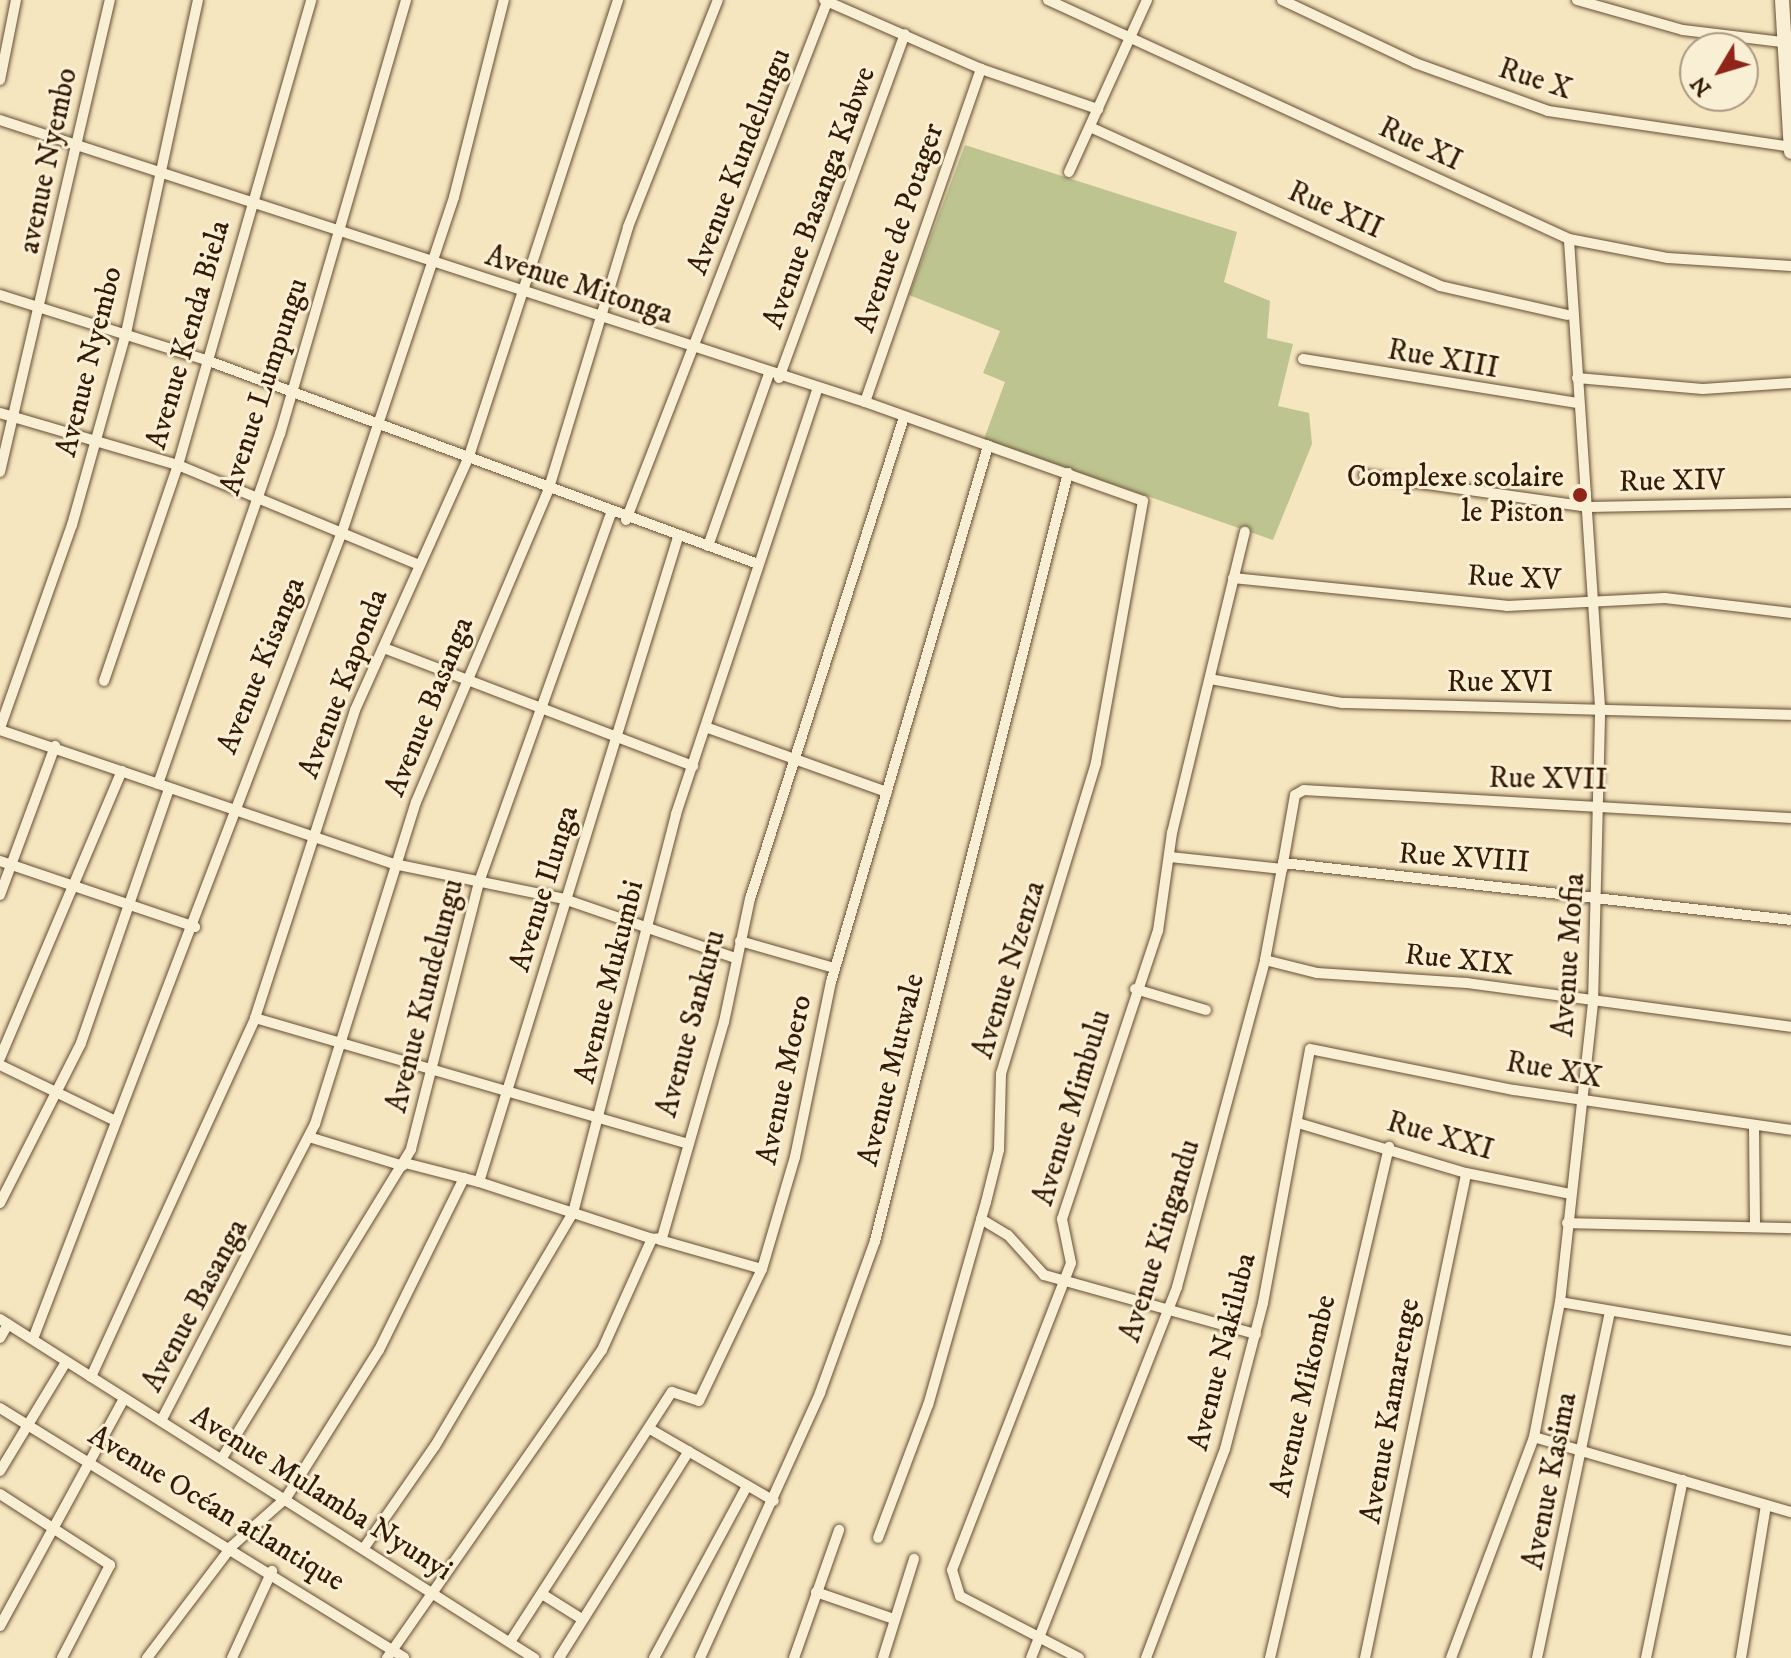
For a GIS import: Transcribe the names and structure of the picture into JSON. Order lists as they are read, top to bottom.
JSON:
{
  "streets": {
    "street": [
      "Rue X",
      "Rue XI",
      "avenue Nyembo",
      "Avenue Kundelungu",
      "Avenue Basanga Kabwe",
      "Rue XII",
      "Avenue de Potager",
      "Avenue Mitonga",
      "Avenue Kenda Biela",
      "Rue XIII",
      "Avenue Nyembo",
      "Avenue Lumpungu",
      "Rue XIV",
      "Rue XV",
      "Avenue Kisanga",
      "Rue XVI",
      "Avenue Kaponda",
      "Avenue Basanga",
      "Rue XVII",
      "Rue XVIII",
      "Avenue Ilunga",
      "Avenue Mofia",
      "Rue XIX",
      "Avenue Nzenza",
      "Avenue Mukumbi",
      "Avenue Sankuru",
      "Avenue Mutwale",
      "Rue XX",
      "Avenue Moero",
      "Avenue Mimbulu",
      "Rue XXI",
      "Avenue Kingandu",
      "Avenue Nakiluba",
      "Avenue Mikombe",
      "Avenue Kamarenge",
      "Avenue Kasima",
      "Avenue Mulamba Nyunyi",
      "Avenue Océan atlantique"
    ]
  },
  "crossings": [
    ["Rue XI", "Avenue Mofia"],
    ["avenue Nyembo", "Avenue Mitonga"],
    ["Avenue Kundelungu", "Avenue Mitonga"],
    ["Avenue Kundelungu", "Avenue Mulamba Nyunyi"],
    ["Avenue Basanga Kabwe", "Avenue Mitonga"],
    ["Rue XII", "Avenue Mofia"],
    ["Avenue de Potager", "Avenue Mitonga"],
    ["Avenue Mitonga", "Avenue Kenda Biela"],
    ["Avenue Mitonga", "Avenue Nyembo"],
    ["Avenue Mitonga", "Avenue Lumpungu"],
    ["Avenue Mitonga", "Avenue Kisanga"],
    ["Avenue Mitonga", "Avenue Kaponda"],
    ["Avenue Mitonga", "Avenue Basanga"],
    ["Avenue Mitonga", "Avenue Nzenza"],
    ["Avenue Mitonga", "Avenue Mukumbi"],
    ["Avenue Mitonga", "Avenue Sankuru"],
    ["Avenue Mitonga", "Avenue Mutwale"],
    ["Avenue Mitonga", "Avenue Moero"],
    ["Rue XIII", "Avenue Mofia"],
    ["Rue XIV", "Avenue Mofia"],
    ["Rue XV", "Avenue Mofia"],
    ["Rue XV", "Avenue Mimbulu"],
    ["Avenue Kisanga", "Avenue Mulamba Nyunyi"],
    ["Rue XVI", "Avenue Mofia"],
    ["Rue XVI", "Avenue Mimbulu"],
    ["Avenue Kaponda", "Avenue Mulamba Nyunyi"],
    ["Avenue Basanga", "Avenue Mulamba Nyunyi"],
    ["Rue XVII", "Avenue Mofia"],
    ["Rue XVII", "Avenue Kingandu"],
    ["Rue XVIII", "Avenue Mofia"],
    ["Rue XVIII", "Avenue Kingandu"],
    ["Avenue Mofia", "Rue XIX"],
    ["Avenue Mofia", "Rue XX"],
    ["Avenue Mofia", "Rue XXI"],
    ["Rue XIX", "Avenue Kingandu"],
    ["Avenue Mukumbi", "Avenue Mulamba Nyunyi"],
    ["Avenue Sankuru", "Avenue Mulamba Nyunyi"],
    ["Avenue Sankuru", "Avenue Océan atlantique"],
    ["Rue XX", "Avenue Nakiluba"],
    ["Avenue Moero", "Avenue Mulamba Nyunyi"],
    ["Avenue Mimbulu", "Avenue Kingandu"],
    ["Rue XXI", "Avenue Nakiluba"],
    ["Rue XXI", "Avenue Mikombe"],
    ["Rue XXI", "Avenue Kamarenge"]
  ],
  "places": ["Complexe scolaire le Piston"],
  "north": "bottom left"
}
